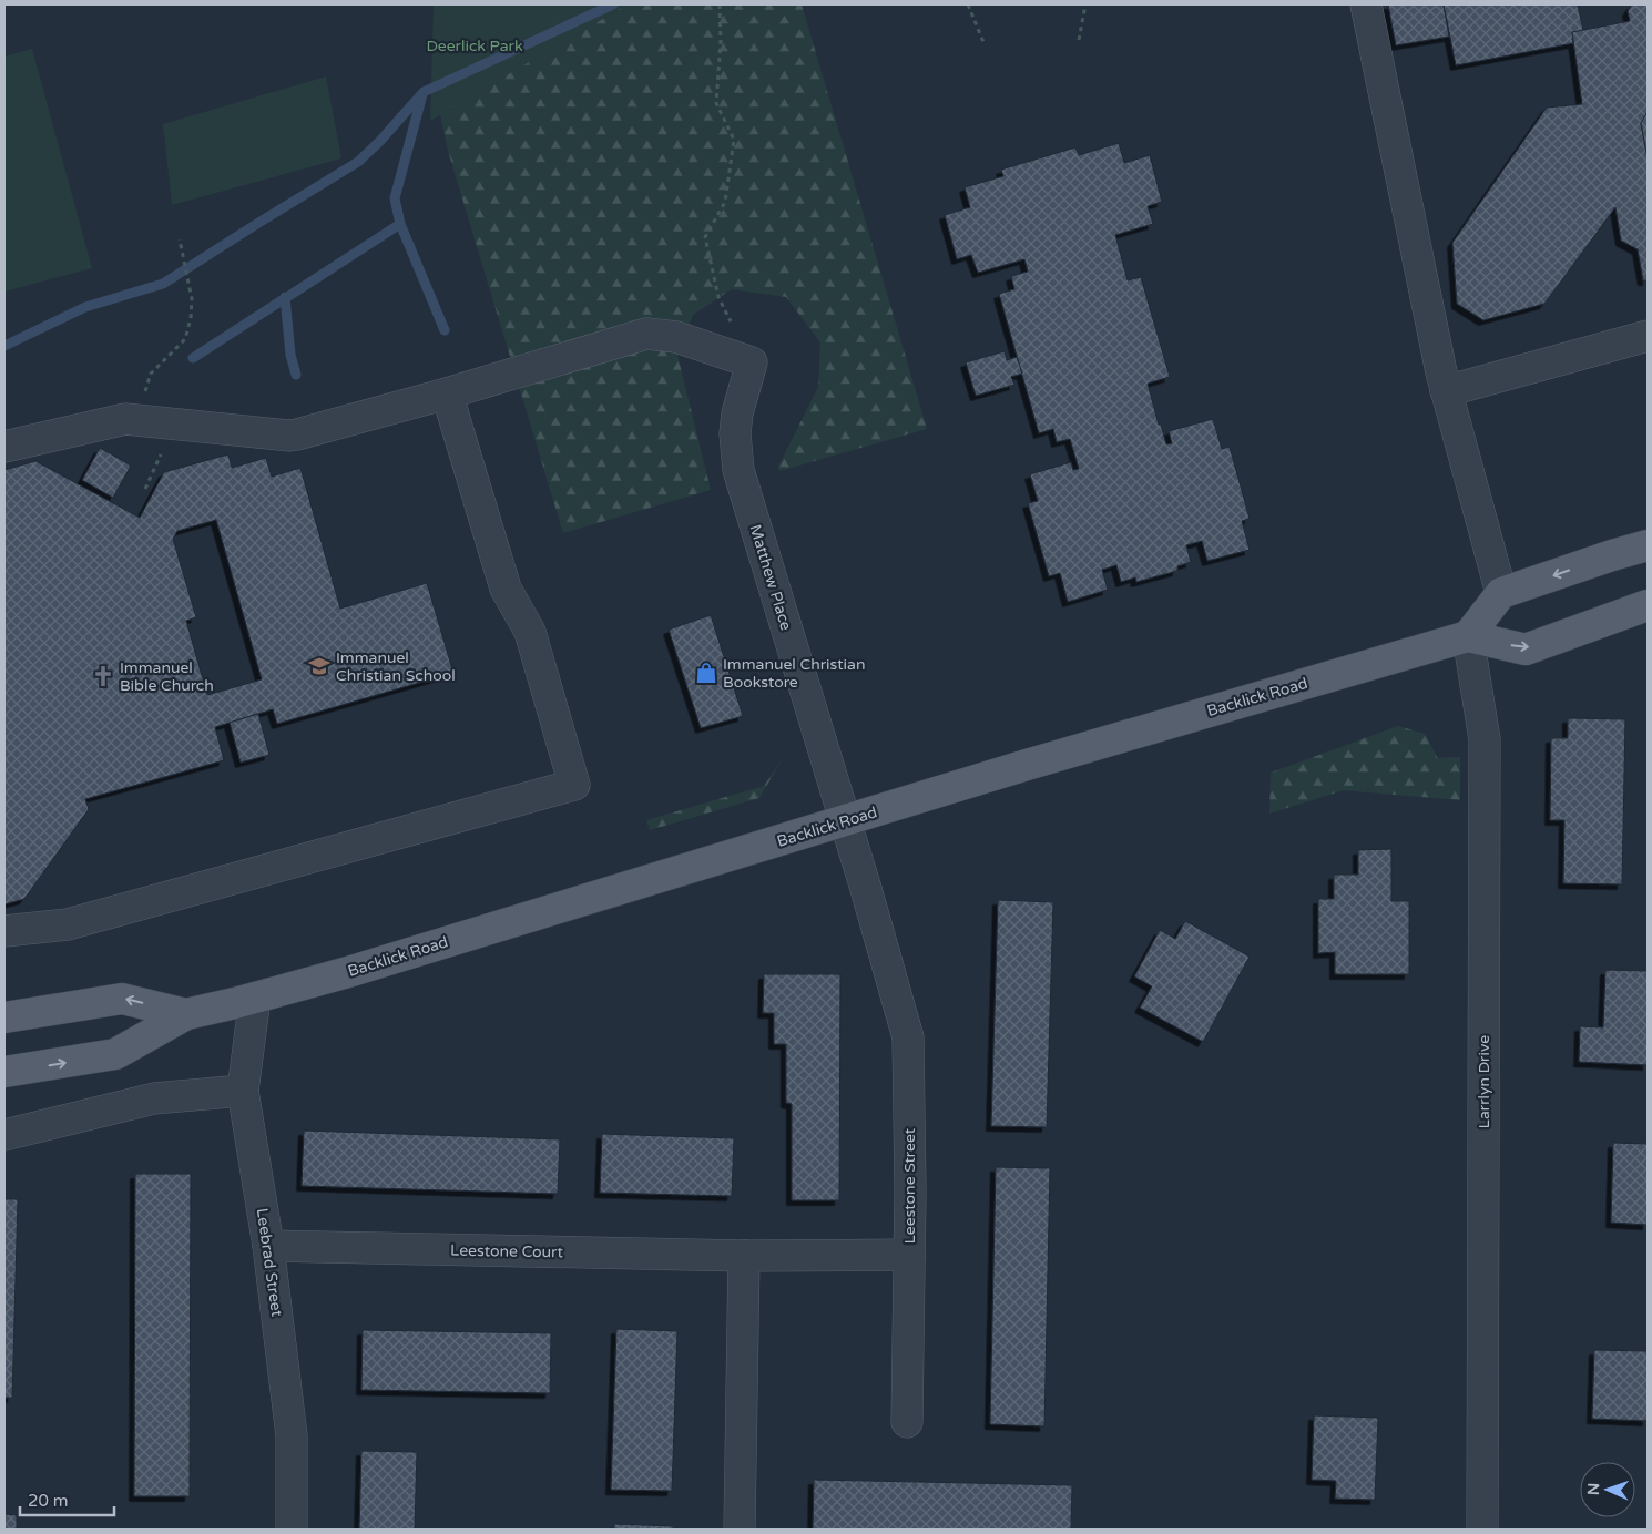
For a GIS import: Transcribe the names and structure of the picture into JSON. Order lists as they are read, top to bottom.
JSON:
{
  "streets": {
    "main road": ["Backlick Road"],
    "street": [
      "Matthew Place",
      "Larrlyn Drive",
      "Leestone Street",
      "Leestone Court",
      "Leebrad Street"
    ]
  },
  "crossings": [
    ["Matthew Place", "Backlick Road"],
    ["Matthew Place", "Leestone Street"],
    ["Backlick Road", "Larrlyn Drive"],
    ["Backlick Road", "Leestone Street"],
    ["Backlick Road", "Leebrad Street"],
    ["Leestone Street", "Leestone Court"],
    ["Leestone Court", "Leebrad Street"]
  ],
  "parks": ["Deerlick Park"],
  "places": {
    "school or university": ["Immanuel Christian School"],
    "shop": ["Immanuel Christian Bookstore"],
    "church": ["Immanuel Bible Church"]
  },
  "scale_bar": "20 m",
  "north": "left"
}
